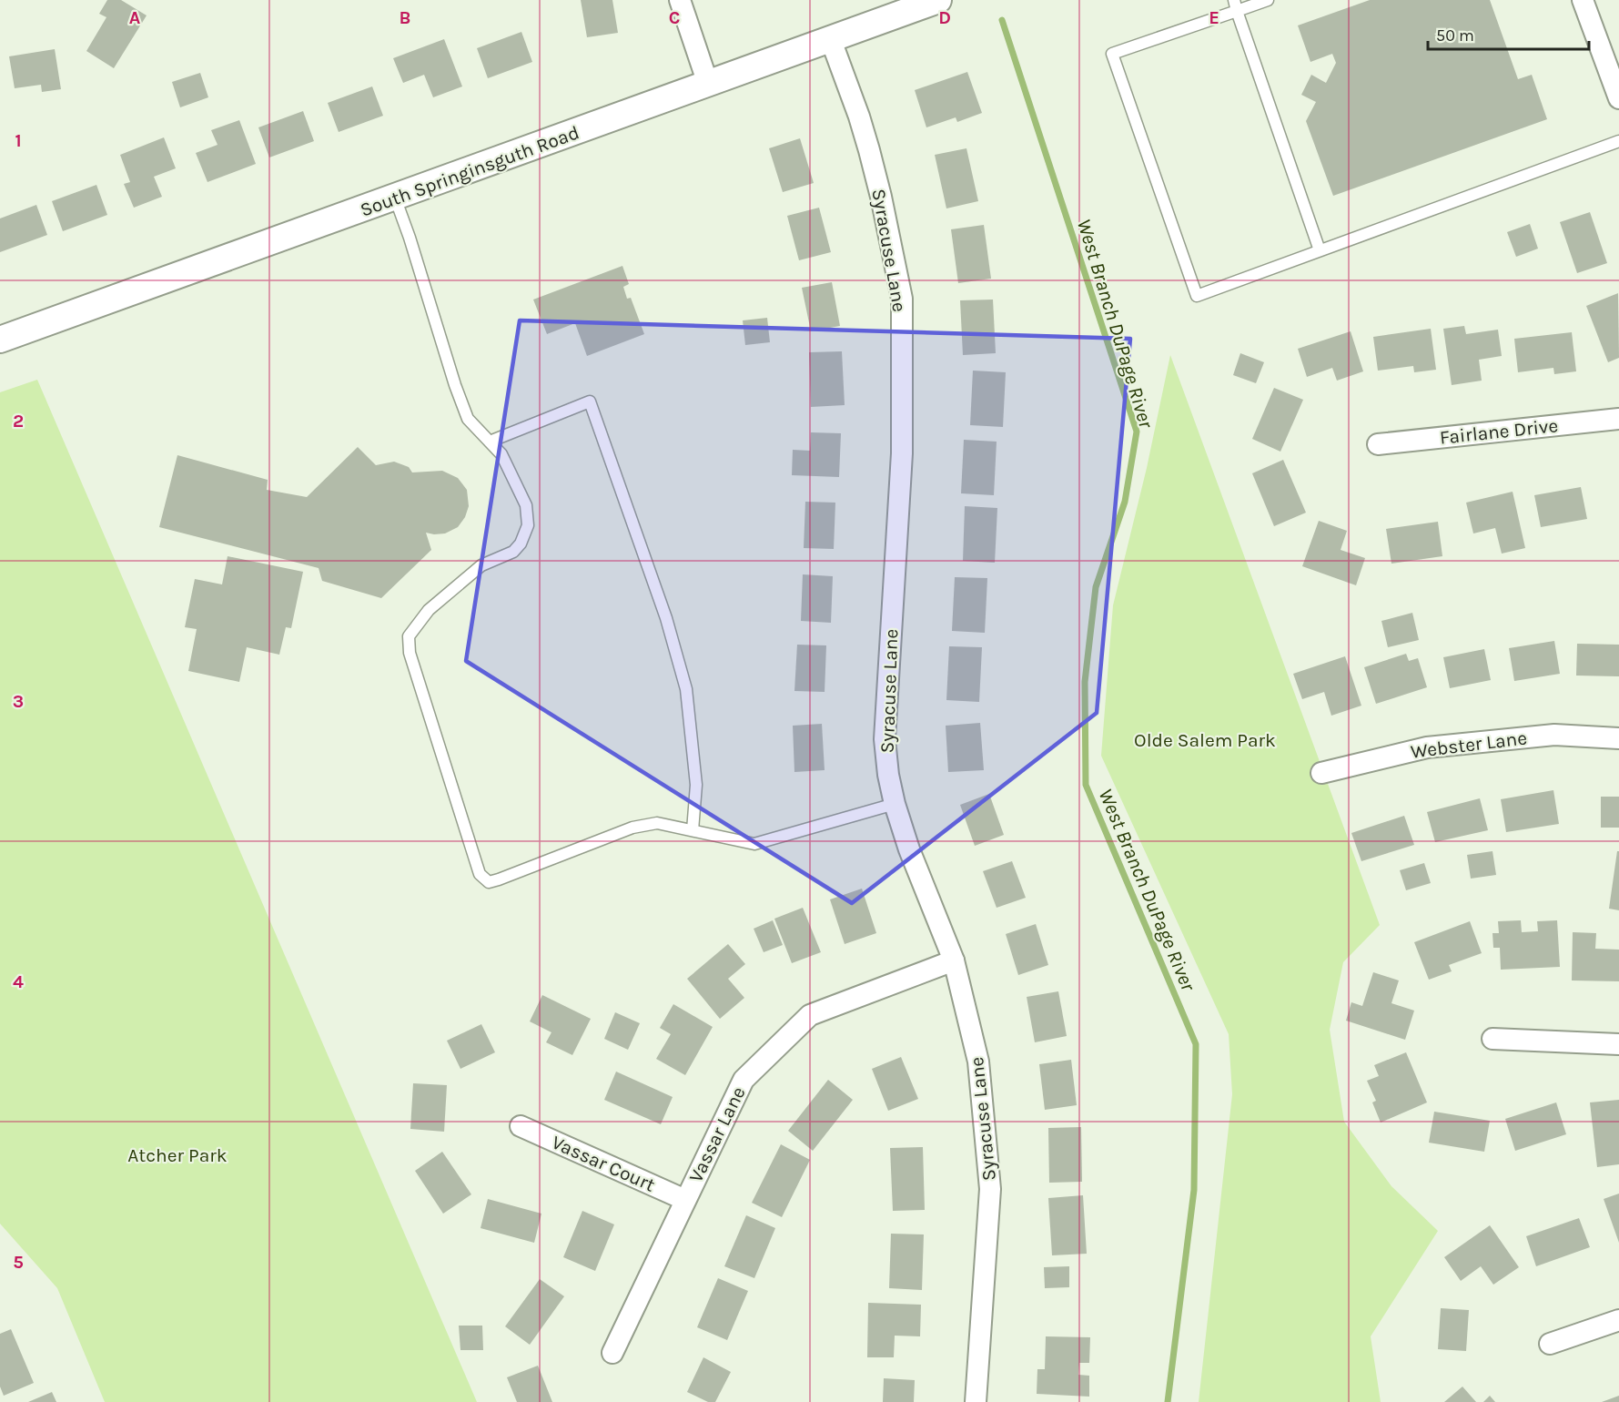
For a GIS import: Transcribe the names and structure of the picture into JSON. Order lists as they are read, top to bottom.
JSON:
{
  "streets": {
    "street": [
      "South Springinsguth Road",
      "Syracuse Lane",
      "Fairlane Drive",
      "Webster Lane",
      "Vassar Lane",
      "Vassar Court"
    ]
  },
  "crossings": [
    ["South Springinsguth Road", "Syracuse Lane"],
    ["Syracuse Lane", "Vassar Lane"],
    ["Vassar Lane", "Vassar Court"]
  ],
  "water": ["West Branch DuPage River"],
  "parks": ["Olde Salem Park", "Atcher Park"],
  "scale_bar": "50 m",
  "grid": {
    "columns": [
      "A",
      "B",
      "C",
      "D",
      "E"
    ],
    "rows": [
      "1",
      "2",
      "3",
      "4",
      "5"
    ]
  }
}
